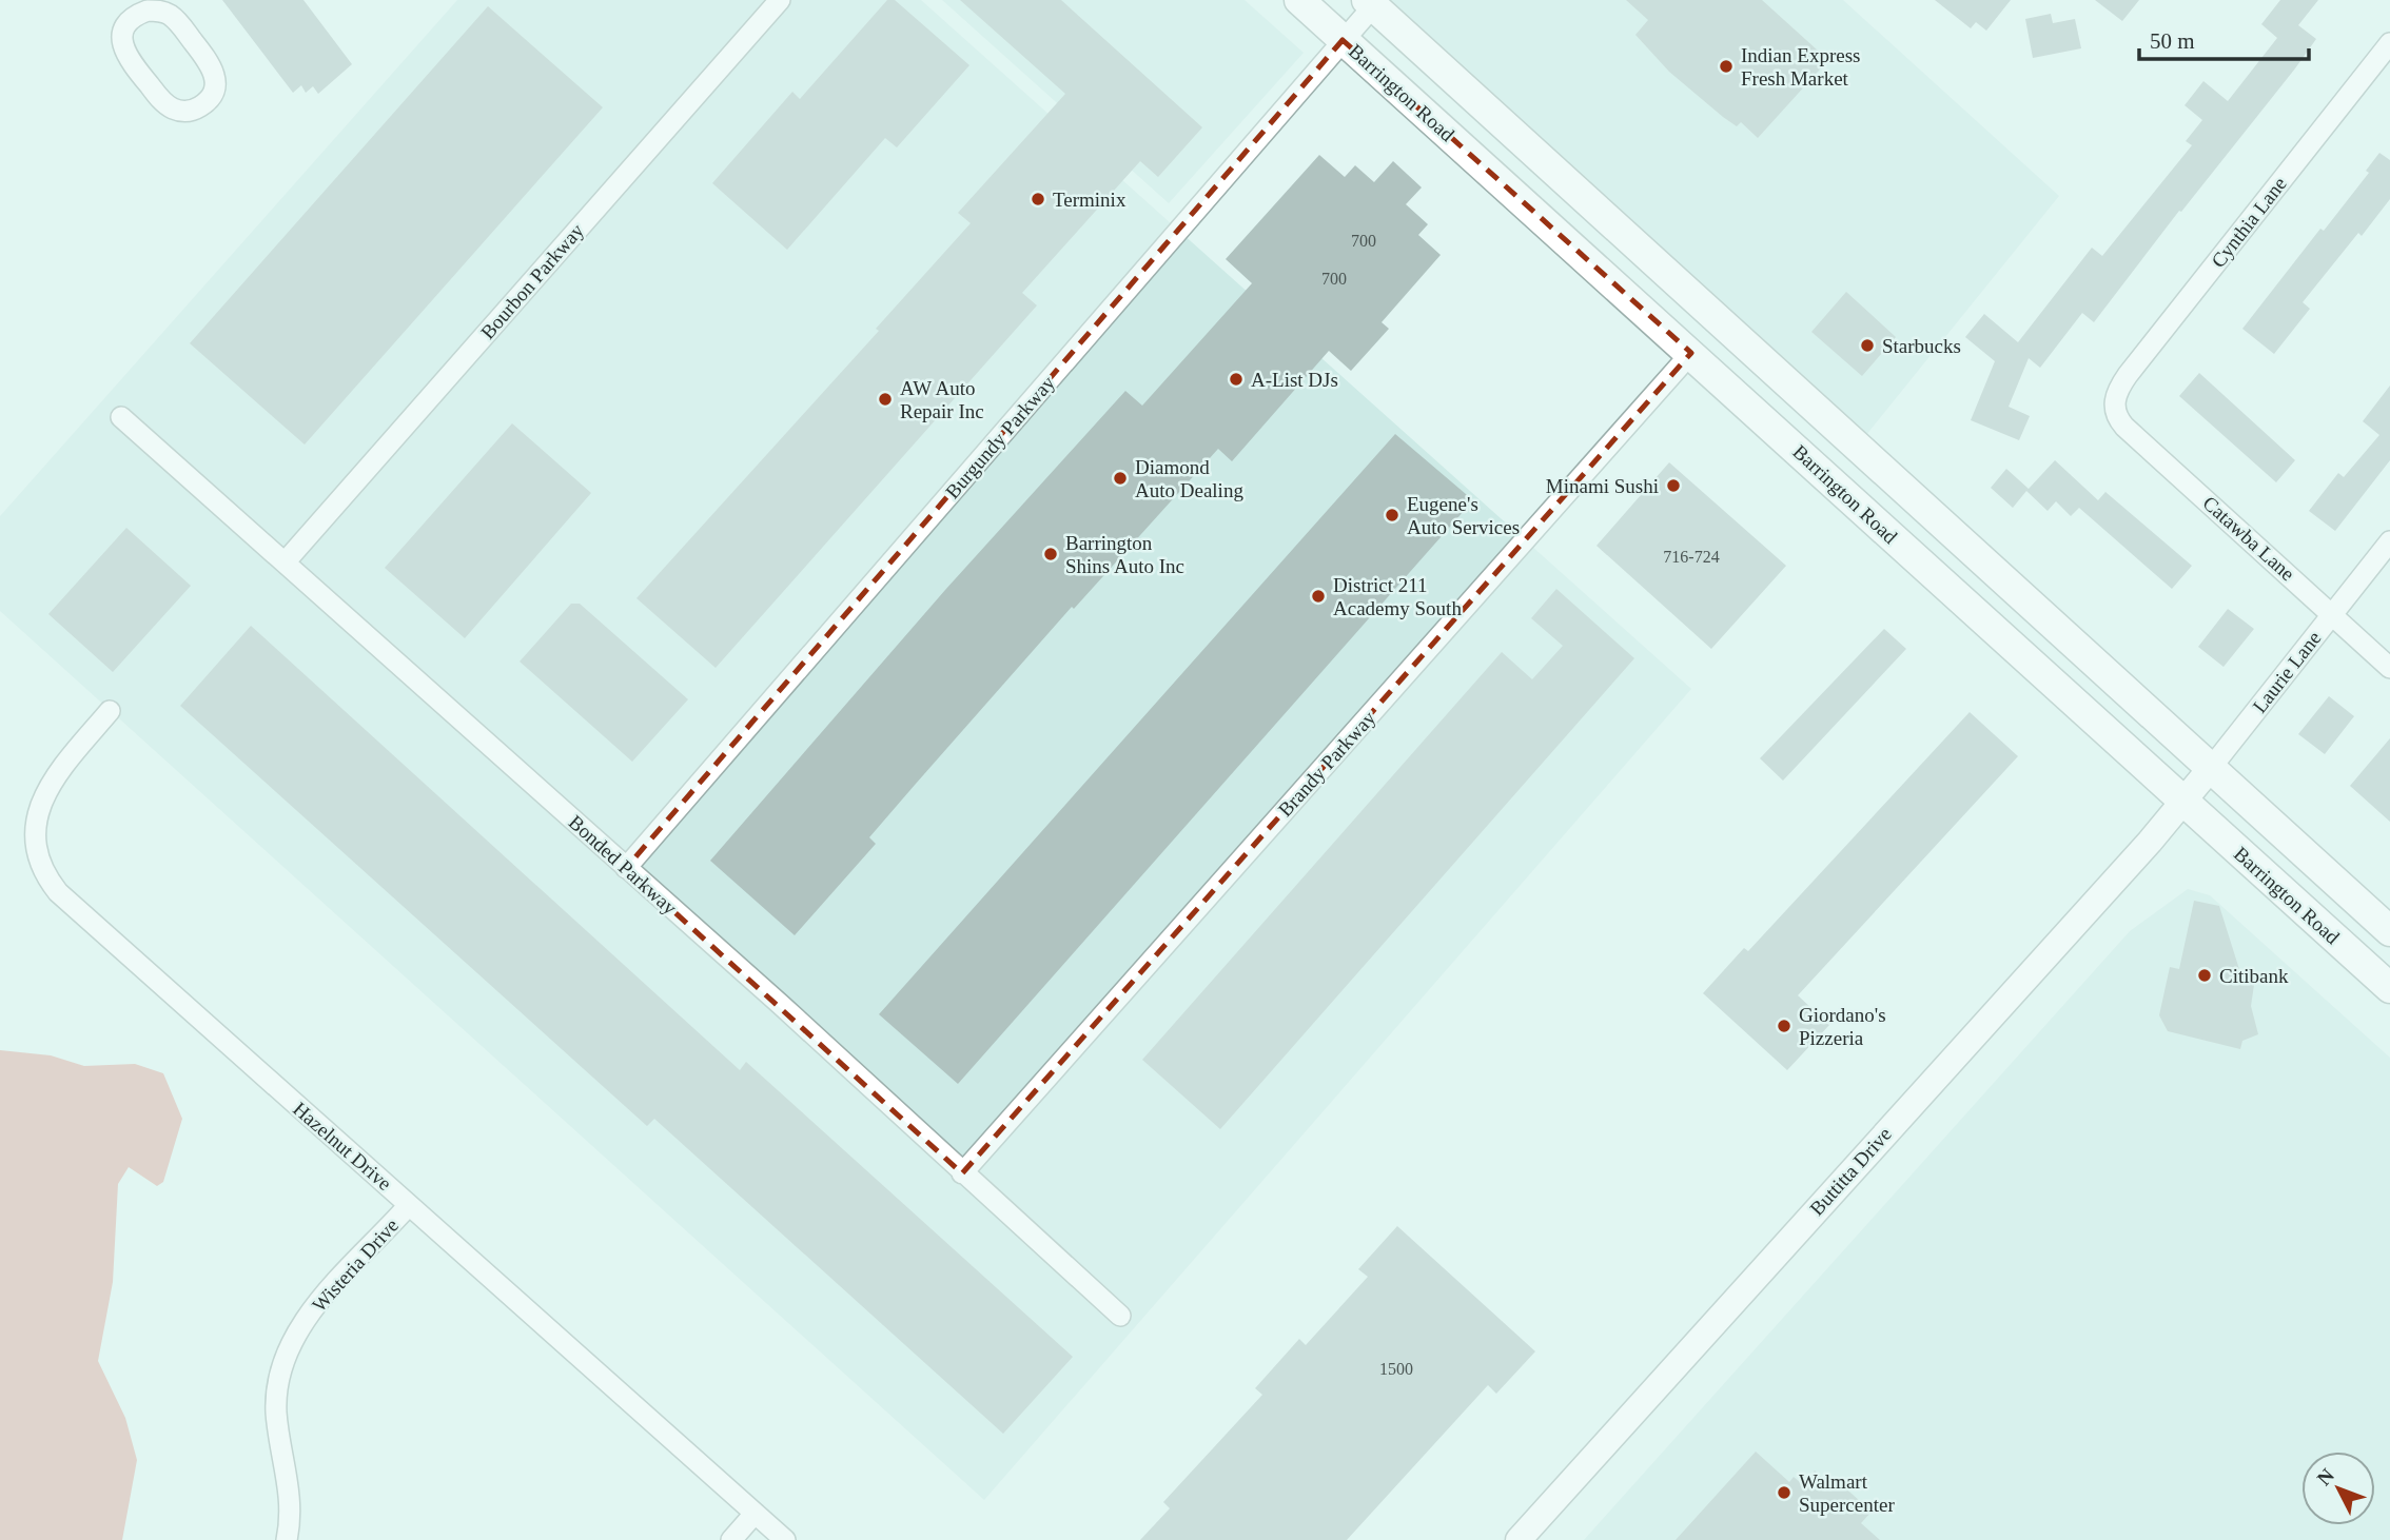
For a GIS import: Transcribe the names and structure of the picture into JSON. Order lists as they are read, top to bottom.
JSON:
{
  "streets": {
    "main road": ["Barrington Road"],
    "street": [
      "Cynthia Lane",
      "Bourbon Parkway",
      "Burgundy Parkway",
      "Catawba Lane",
      "Laurie Lane",
      "Brandy Parkway",
      "Bonded Parkway",
      "Hazelnut Drive",
      "Buttitta Drive",
      "Wisteria Drive"
    ]
  },
  "crossings": [
    ["Barrington Road", "Burgundy Parkway"],
    ["Barrington Road", "Laurie Lane"],
    ["Barrington Road", "Brandy Parkway"],
    ["Barrington Road", "Buttitta Drive"],
    ["Cynthia Lane", "Catawba Lane"],
    ["Bourbon Parkway", "Bonded Parkway"],
    ["Burgundy Parkway", "Bonded Parkway"],
    ["Catawba Lane", "Laurie Lane"],
    ["Laurie Lane", "Buttitta Drive"],
    ["Brandy Parkway", "Bonded Parkway"],
    ["Hazelnut Drive", "Wisteria Drive"]
  ],
  "places": [
    "Indian Express Fresh Market",
    "Terminix",
    "Starbucks",
    "A-List DJs",
    "AW Auto Repair Inc",
    "Diamond Auto Dealing",
    "Minami Sushi",
    "Eugene's Auto Services",
    "Barrington Shins Auto Inc",
    "District 211 Academy South",
    "Citibank",
    "Giordano's Pizzeria",
    "Walmart Supercenter"
  ],
  "house_numbers": [
    "700",
    "700",
    "716-724",
    "1500"
  ],
  "scale_bar": "50 m",
  "north": "top left"
}
